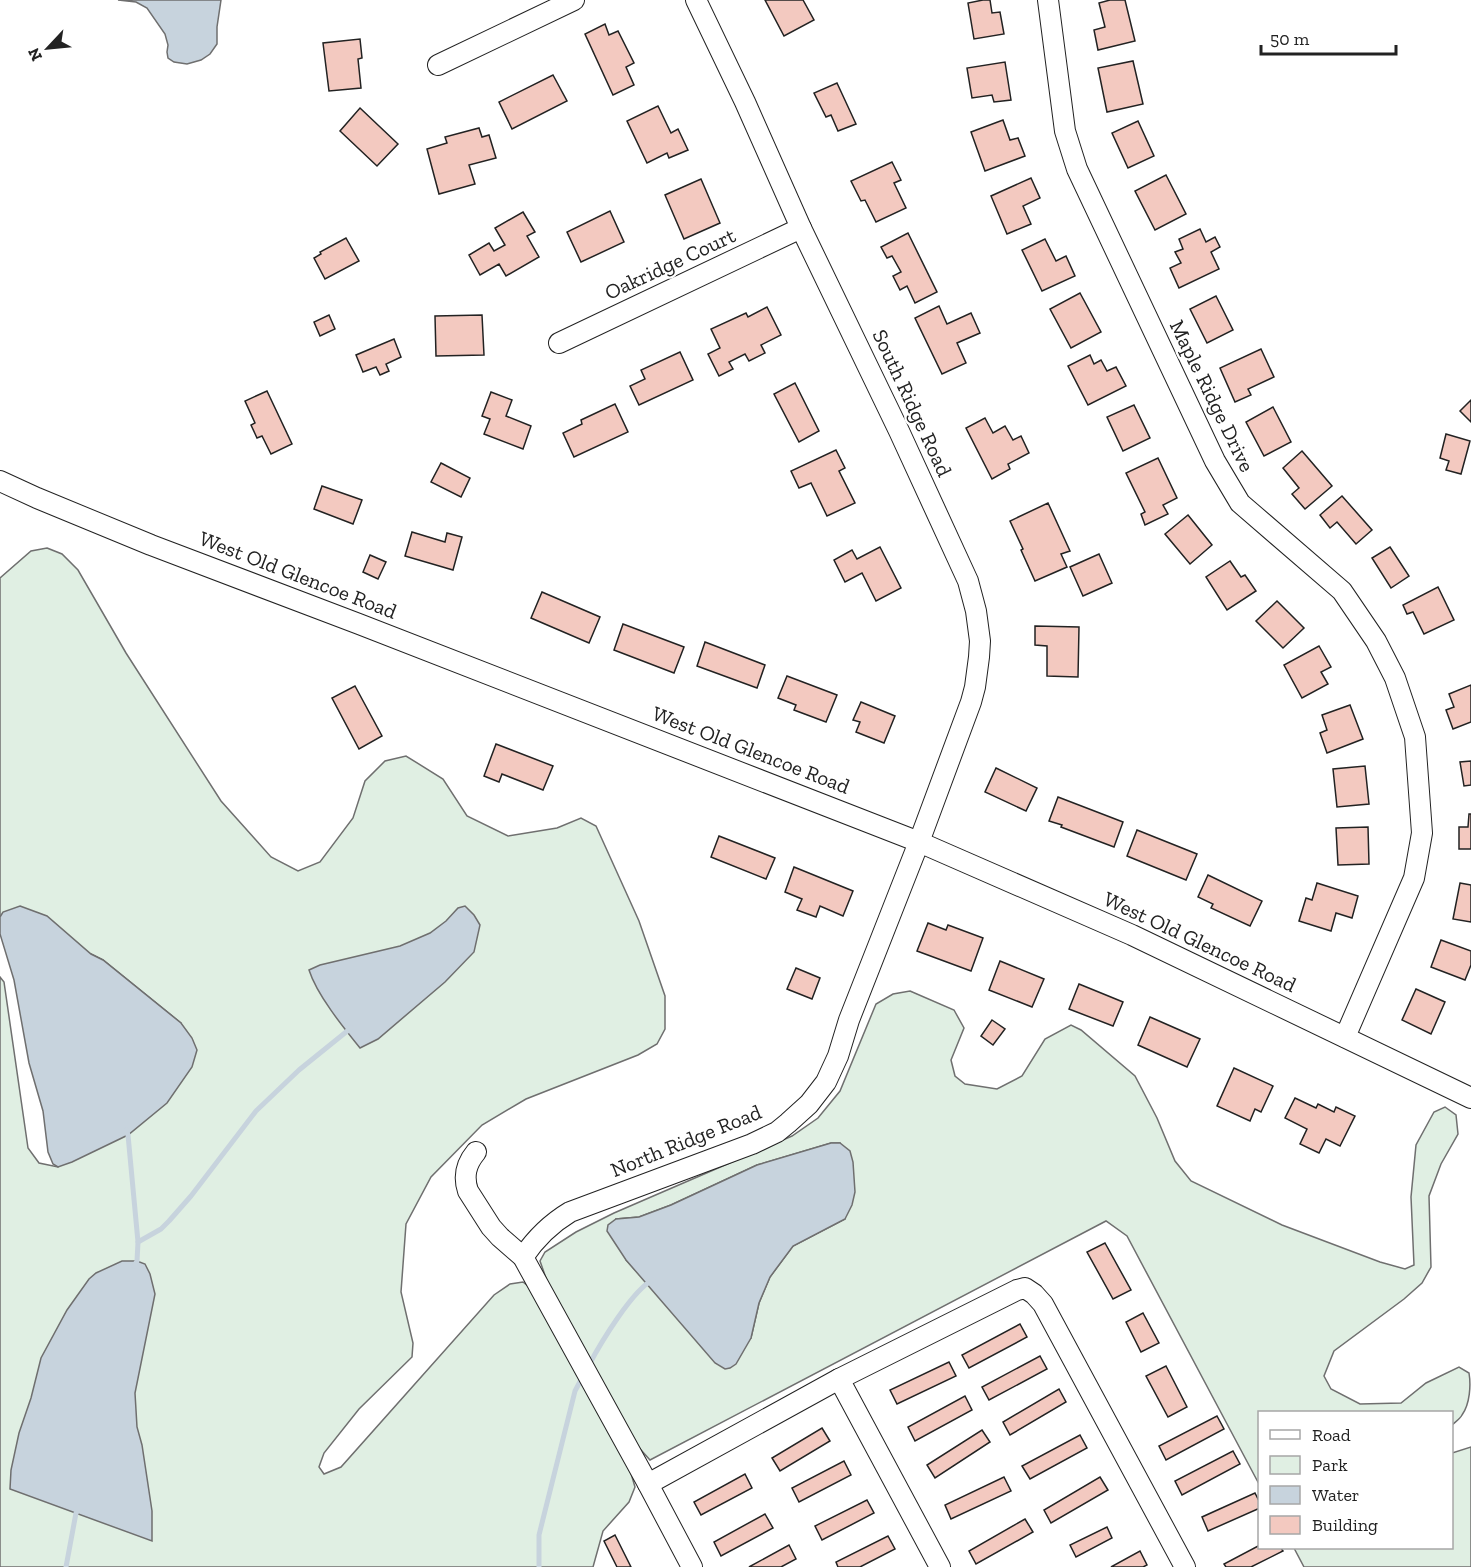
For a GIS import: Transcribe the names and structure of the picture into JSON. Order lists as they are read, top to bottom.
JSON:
{
  "streets": {
    "street": [
      "Oakridge Court",
      "Maple Ridge Drive",
      "South Ridge Road",
      "West Old Glencoe Road",
      "North Ridge Road"
    ]
  },
  "crossings": [
    ["Oakridge Court", "South Ridge Road"],
    ["Maple Ridge Drive", "West Old Glencoe Road"],
    ["South Ridge Road", "West Old Glencoe Road"],
    ["South Ridge Road", "North Ridge Road"],
    ["West Old Glencoe Road", "North Ridge Road"]
  ],
  "legend": [
    "Road",
    "Park",
    "Water",
    "Building"
  ],
  "scale_bar": "50 m",
  "north": "bottom left"
}
